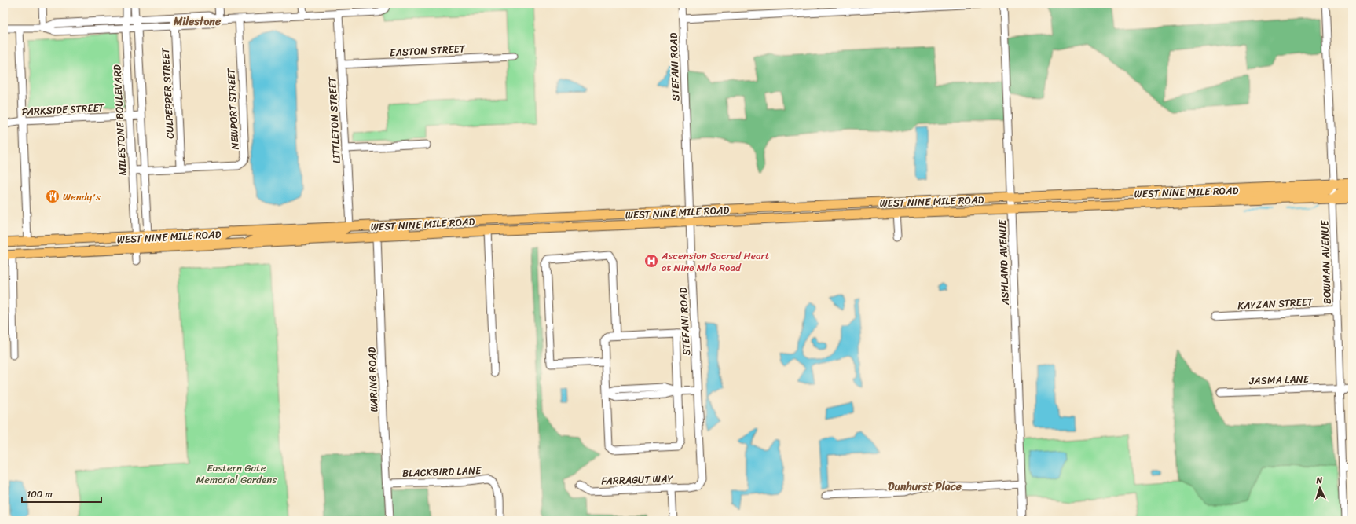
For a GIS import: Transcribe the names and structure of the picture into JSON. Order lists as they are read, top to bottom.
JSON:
{
  "streets": {
    "main road": ["WEST NINE MILE ROAD"],
    "street": [
      "EASTON STREET",
      "STEFANI ROAD",
      "CULPEPPER STREET",
      "PARKSIDE STREET",
      "NEWPORT STREET",
      "MILESTONE BOULEVARD",
      "LITTLETON STREET",
      "ASHLAND AVENUE",
      "BOWMAN AVENUE",
      "KAYZAN STREET",
      "WARING ROAD",
      "JASMA LANE",
      "BLACKBIRD LANE",
      "FARRAGUT WAY"
    ]
  },
  "crossings": [
    ["EASTON STREET", "LITTLETON STREET"],
    ["STEFANI ROAD", "WEST NINE MILE ROAD"],
    ["STEFANI ROAD", "FARRAGUT WAY"],
    ["CULPEPPER STREET", "NEWPORT STREET"],
    ["PARKSIDE STREET", "MILESTONE BOULEVARD"],
    ["NEWPORT STREET", "MILESTONE BOULEVARD"],
    ["MILESTONE BOULEVARD", "WEST NINE MILE ROAD"],
    ["LITTLETON STREET", "WEST NINE MILE ROAD"],
    ["WEST NINE MILE ROAD", "ASHLAND AVENUE"],
    ["WEST NINE MILE ROAD", "BOWMAN AVENUE"],
    ["WEST NINE MILE ROAD", "WARING ROAD"],
    ["BOWMAN AVENUE", "KAYZAN STREET"],
    ["BOWMAN AVENUE", "JASMA LANE"],
    ["WARING ROAD", "BLACKBIRD LANE"]
  ],
  "districts": ["Milestone", "Dunhurst Place"],
  "parks": ["Eastern Gate Memorial Gardens"],
  "places": {
    "restaurant": ["Wendy's"],
    "hospital": ["Ascension Sacred Heart at Nine Mile Road"]
  },
  "scale_bar": "100 m",
  "north": "top"
}
